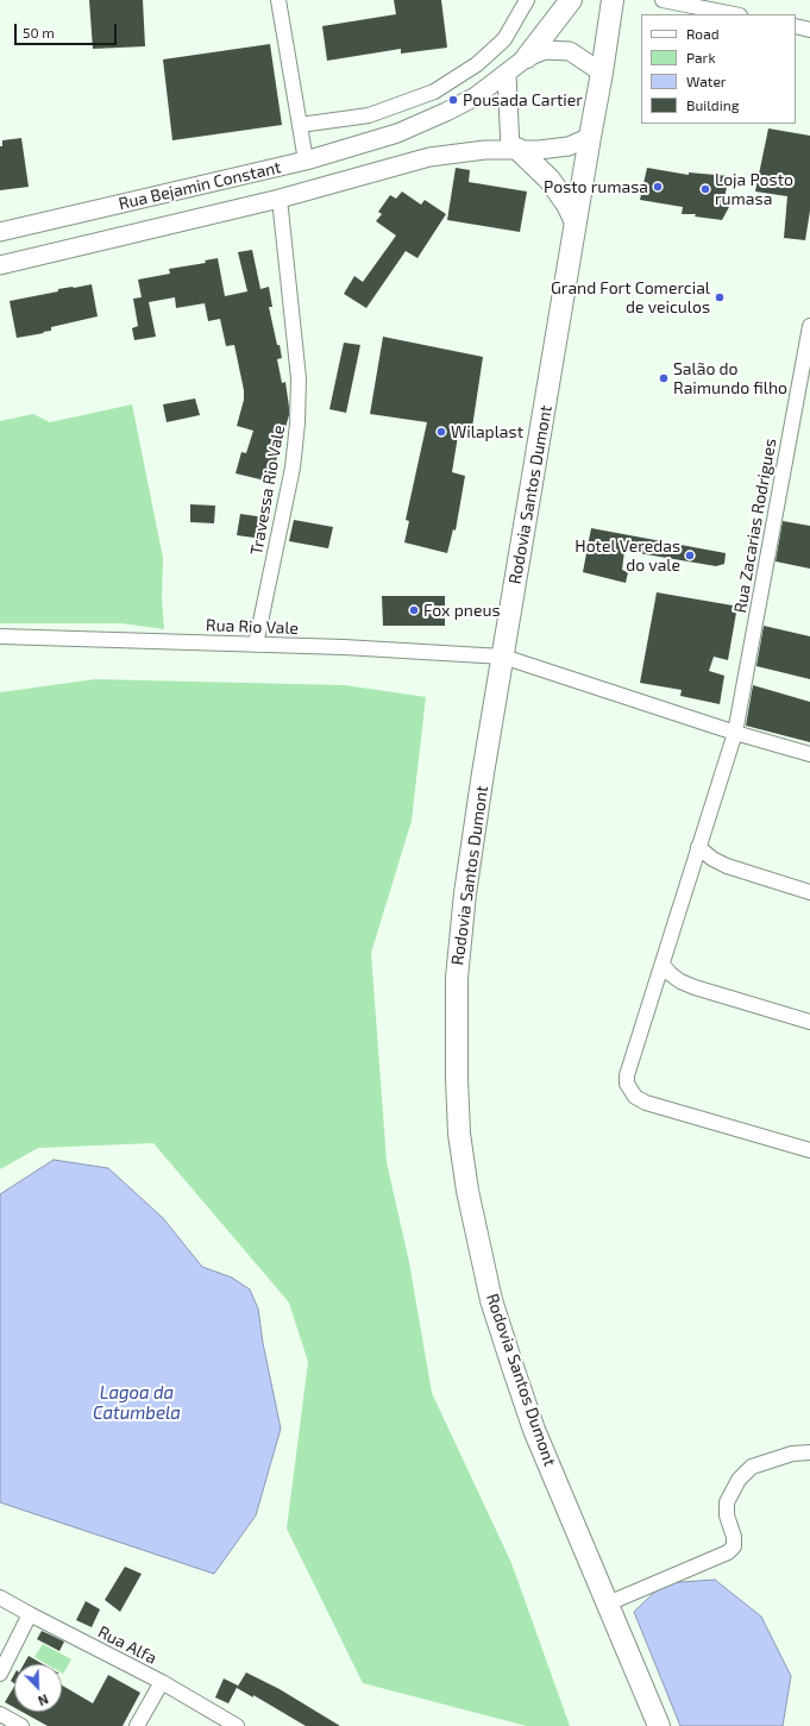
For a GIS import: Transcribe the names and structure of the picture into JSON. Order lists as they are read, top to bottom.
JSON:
{
  "streets": {
    "highway": ["Rodovia Santos Dumont"],
    "main road": ["Rua Bejamin Constant"],
    "street": [
      "Travessa Rio Vale",
      "Rua Zacarias Rodrigues",
      "Rua Rio Vale",
      "Rua Alfa"
    ]
  },
  "crossings": [
    ["Rua Bejamin Constant", "Rodovia Santos Dumont"],
    ["Travessa Rio Vale", "Rua Rio Vale"],
    ["Rodovia Santos Dumont", "Rua Rio Vale"],
    ["Rua Zacarias Rodrigues", "Rua Rio Vale"]
  ],
  "water": ["Lagoa da Catumbela"],
  "places": [
    "Pousada Cartier",
    "Posto rumasa",
    "Loja Posto rumasa",
    "Grand Fort Comercial de veiculos",
    "Salão do Raimundo filho",
    "Wilaplast",
    "Hotel Veredas do vale",
    "Fox pneus"
  ],
  "legend": [
    "Road",
    "Park",
    "Water",
    "Building"
  ],
  "scale_bar": "50 m",
  "north": "bottom right"
}
